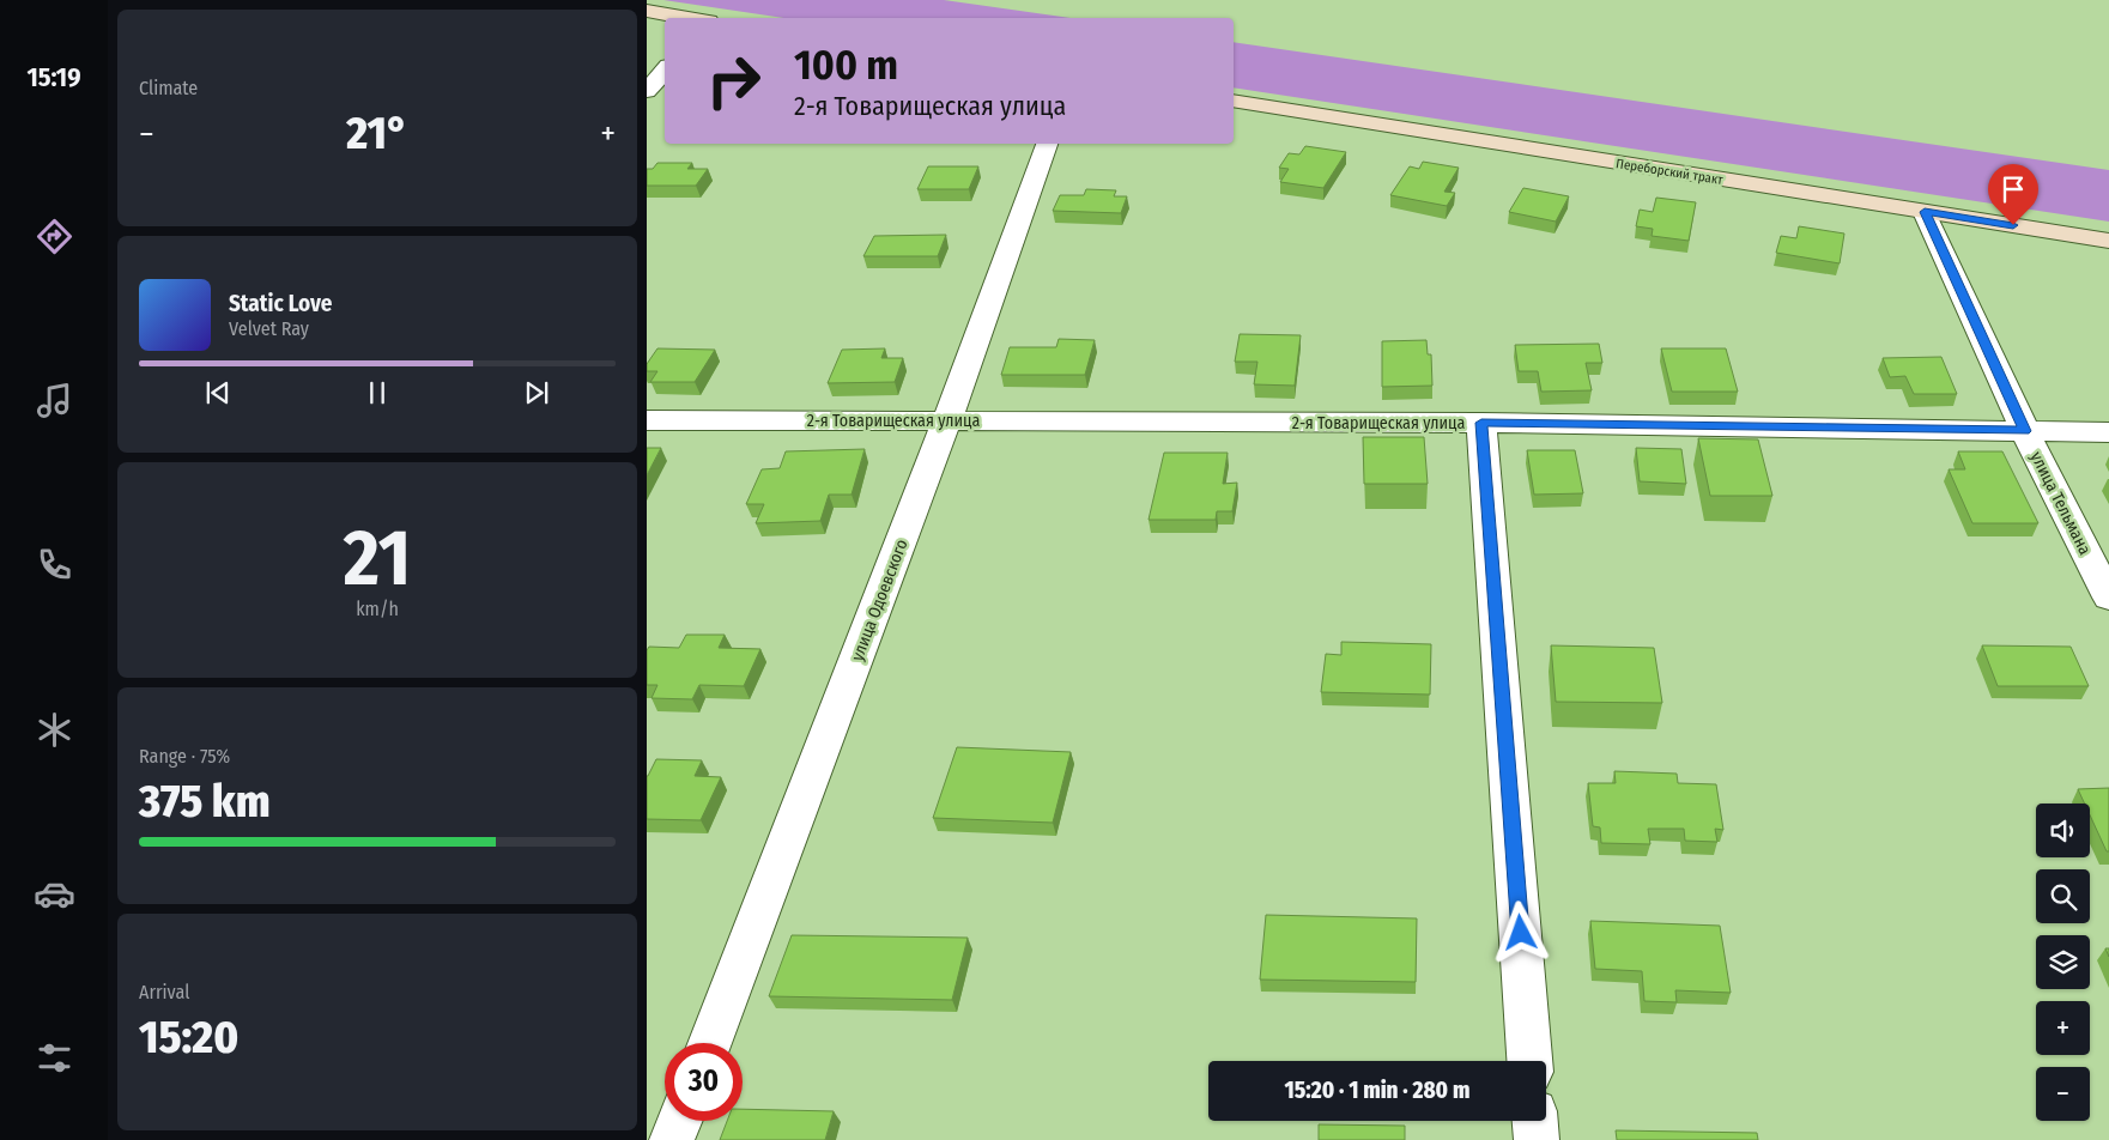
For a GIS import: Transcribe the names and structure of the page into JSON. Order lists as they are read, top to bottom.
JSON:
{
  "streets": {
    "main road": ["Переборский тракт"],
    "street": ["2-я Товарищеская улица", "улица Тельмана", "улица Одоевского"]
  },
  "crossings": [
    ["Переборский тракт", "улица Тельмана"],
    ["2-я Товарищеская улица", "улица Тельмана"],
    ["2-я Товарищеская улица", "улица Одоевского"]
  ],
  "page": {
    "tabs": "15:19",
    "tile": [
      "Climate",
      ["21", "km/h"],
      ["Range · 75%", "375 km"],
      ["Arrival", "15:20"]
    ],
    "turn": ["100 m", "2-я Товарищеская улица"],
    "heat": ["−", "21°", "+"],
    "song": ["Static Love", "Velvet Ray"],
    "map_buttons": ["+", "−"],
    "limit": "30",
    "trip": "15:20 · 1 min · 280 m"
  }
}
